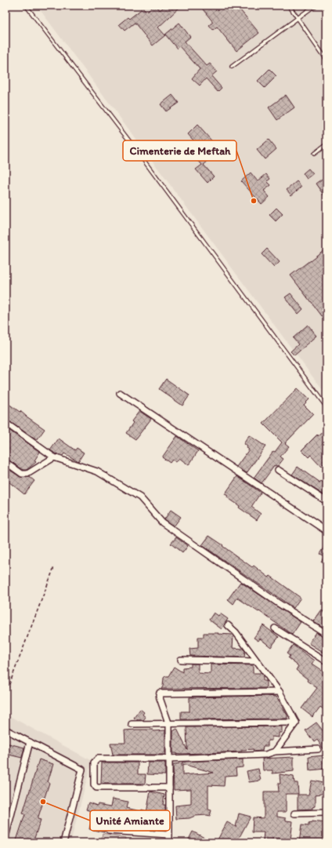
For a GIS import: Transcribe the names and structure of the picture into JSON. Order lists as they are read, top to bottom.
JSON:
{
  "places": ["Cimenterie de Meftah", "Unité Amiante"]
}
